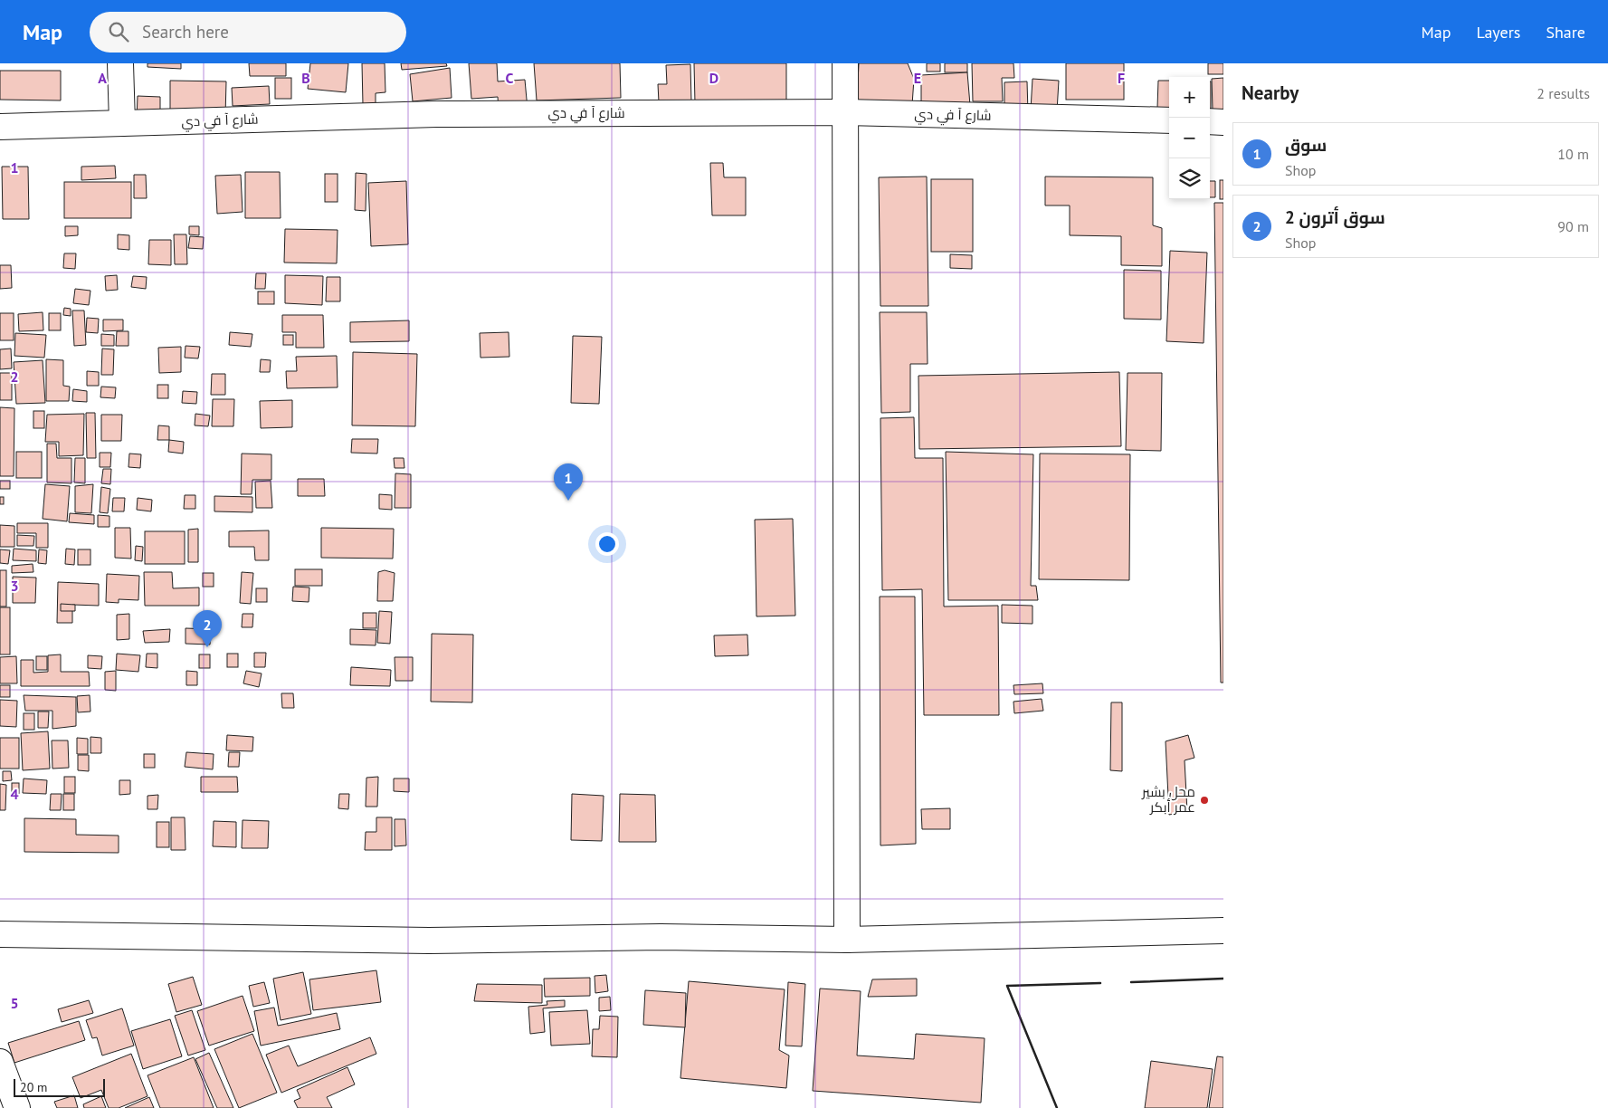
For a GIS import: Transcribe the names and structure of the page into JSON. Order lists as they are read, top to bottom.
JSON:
{
  "streets": {
    "street": ["شارع آ في دي"]
  },
  "places": ["محل بشير عمر أبكر"],
  "scale_bar": "20 m",
  "page": {
    "header": "Map",
    "search": "Search here",
    "nav": ["Map", "Layers", "Share"],
    "heading": ["Nearby", "2 results"],
    "map_buttons": ["+", "−"],
    "list": [
      {
        "mark": "1",
        "name": "سوق",
        "note": "Shop",
        "value": "10 m"
      },
      {
        "mark": "2",
        "name": "سوق أترون 2",
        "note": "Shop",
        "value": "90 m"
      }
    ],
    "pins": ["1", "2"],
    "scale": "20 m"
  },
  "grid": {
    "columns": [
      "A",
      "B",
      "C",
      "D",
      "E",
      "F"
    ],
    "rows": [
      "1",
      "2",
      "3",
      "4",
      "5"
    ]
  }
}
